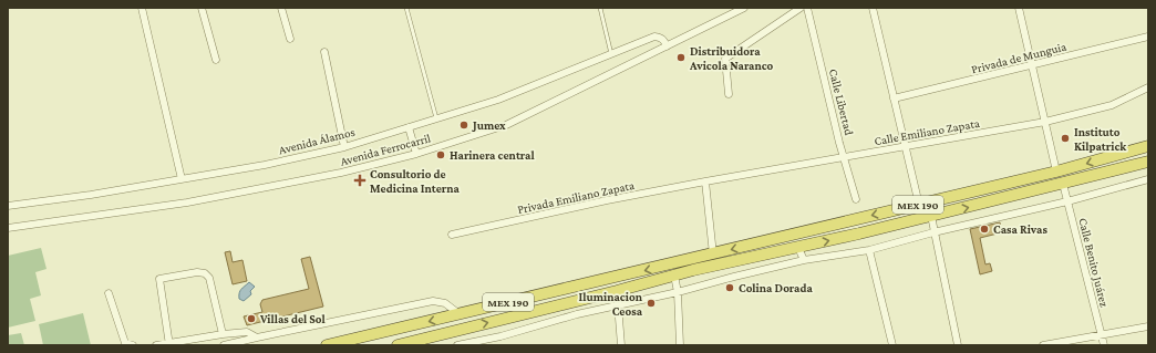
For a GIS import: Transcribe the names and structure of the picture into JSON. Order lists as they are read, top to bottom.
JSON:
{
  "streets": {
    "highway": ["MEX 190"],
    "street": [
      "Privada de Munguia",
      "Calle Libertad",
      "Calle Emiliano Zapata",
      "Avenida Álamos",
      "Avenida Ferrocarril",
      "Privada Emiliano Zapata",
      "Calle Benito Juárez"
    ]
  },
  "crossings": [
    ["Calle Libertad", "Calle Emiliano Zapata"],
    ["Calle Emiliano Zapata", "Privada Emiliano Zapata"],
    ["Avenida Álamos", "Avenida Ferrocarril"],
    ["MEX 190", "Calle Benito Juárez"]
  ],
  "places": {
    "other": [
      "Distribuidora Avicola Naranco",
      "Jumex",
      "Instituto Kilpatrick",
      "Harinera central",
      "Casa Rivas",
      "Colina Dorada",
      "Iluminacion Ceosa",
      "Villas del Sol"
    ],
    "health": ["Consultorio de Medicina Interna"]
  }
}
